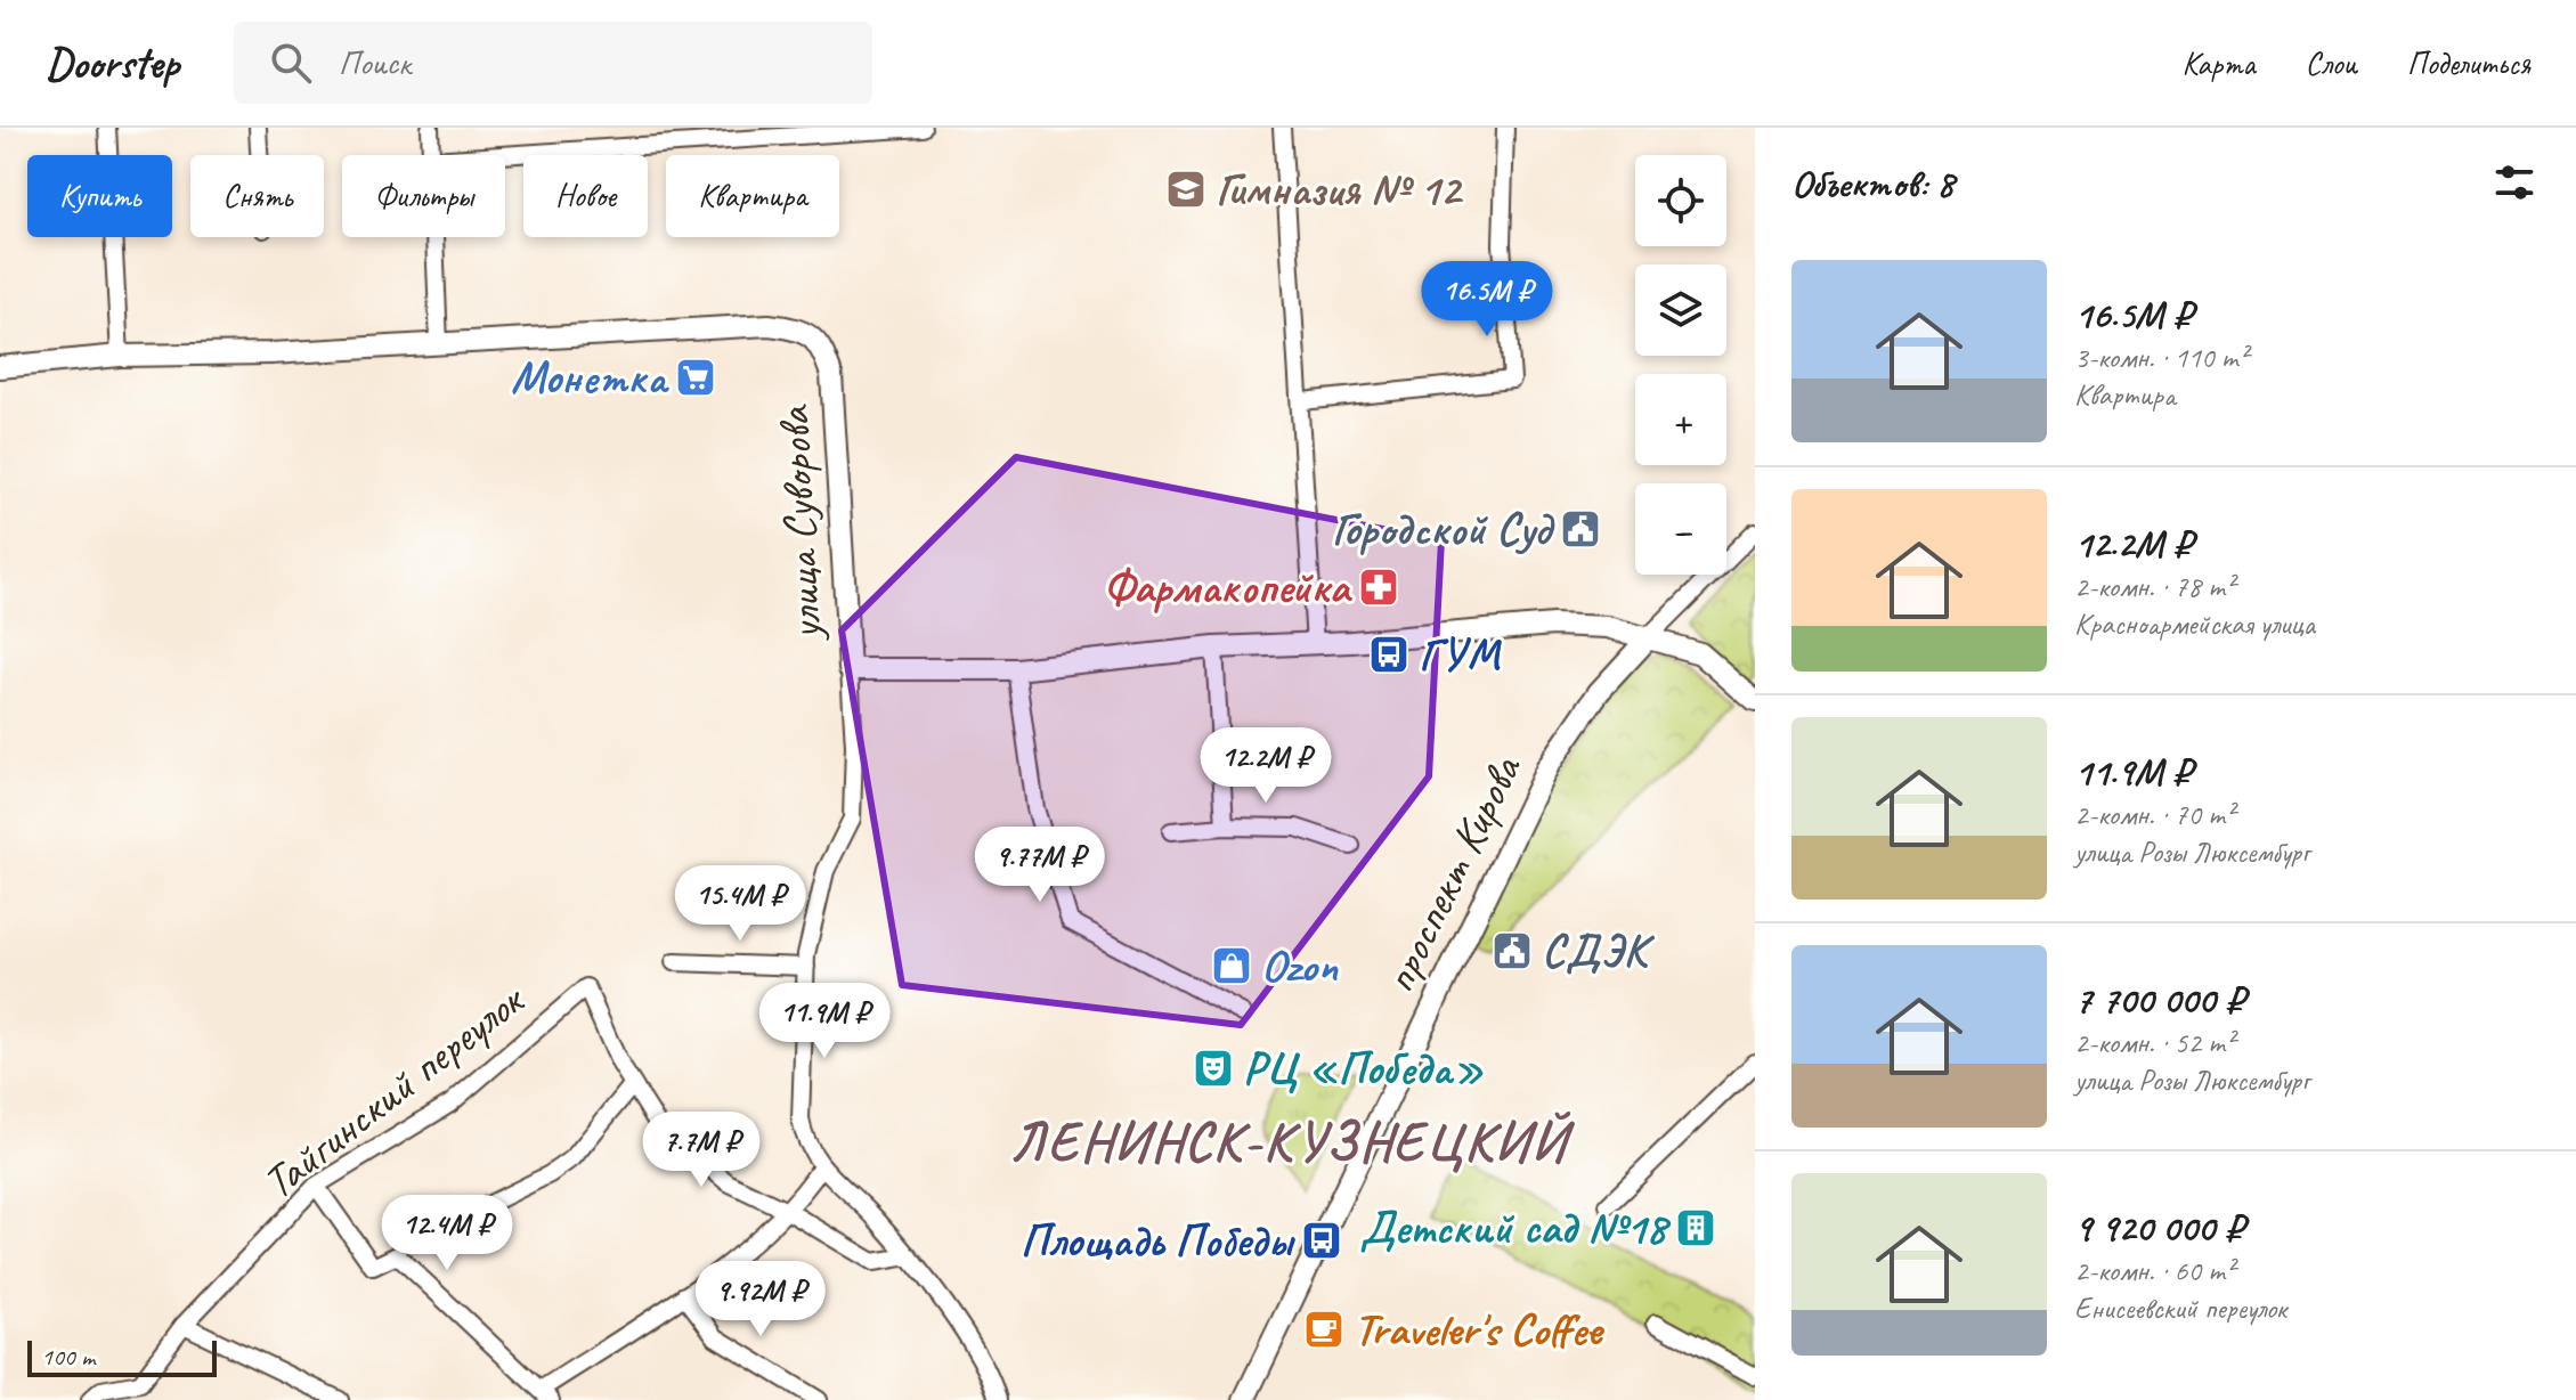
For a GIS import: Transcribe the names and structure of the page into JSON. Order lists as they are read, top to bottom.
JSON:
{
  "streets": {
    "main road": ["улица Суворова", "проспект Кирова"],
    "street": ["Тайгинский переулок"]
  },
  "crossings": [
    ["улица Суворова", "проспект Кирова"]
  ],
  "districts": ["ЛЕНИНСК-КУЗНЕЦКИЙ"],
  "places": {
    "school or university": ["Гимназия № 12"],
    "supermarket": ["Монетка"],
    "public building": ["Городской Суд", "СДЭК"],
    "pharmacy": ["Фармакопейка"],
    "bus stop": ["ГУМ", "Площадь Победы"],
    "shop": ["Ozon"],
    "theatre": ["РЦ «Победа»"],
    "building": ["Детский сад №18"],
    "cafe": ["Traveler's Coffee"]
  },
  "scale_bar": "100 m",
  "page": {
    "header": "Doorstep",
    "search": "Поиск",
    "nav": ["Карта", "Слои", "Поделиться"],
    "heading": "Объектов: 8",
    "map_buttons": ["+", "−"],
    "chip": [
      "Купить",
      "Снять",
      "Фильтры",
      "Новое",
      "Квартира"
    ],
    "list": [
      {
        "name": "16.5M ₽",
        "note": "3-комн. · 110 m² · Квартира"
      },
      {
        "name": "12.2M ₽",
        "note": "2-комн. · 78 m² · Красноармейская улица"
      },
      {
        "name": "11.9M ₽",
        "note": "2-комн. · 70 m² · улица Розы Люксембург"
      },
      {
        "name": "7 700 000 ₽",
        "note": "2-комн. · 52 m² · улица Розы Люксембург"
      },
      {
        "name": "9 920 000 ₽",
        "note": "2-комн. · 60 m² · Енисеевский переулок"
      }
    ],
    "price": [
      "16.5M ₽",
      "12.2M ₽",
      "9.77M ₽",
      "15.4M ₽",
      "11.9M ₽",
      "7.7M ₽",
      "12.4M ₽",
      "9.92M ₽"
    ],
    "scale": "100 m"
  }
}
